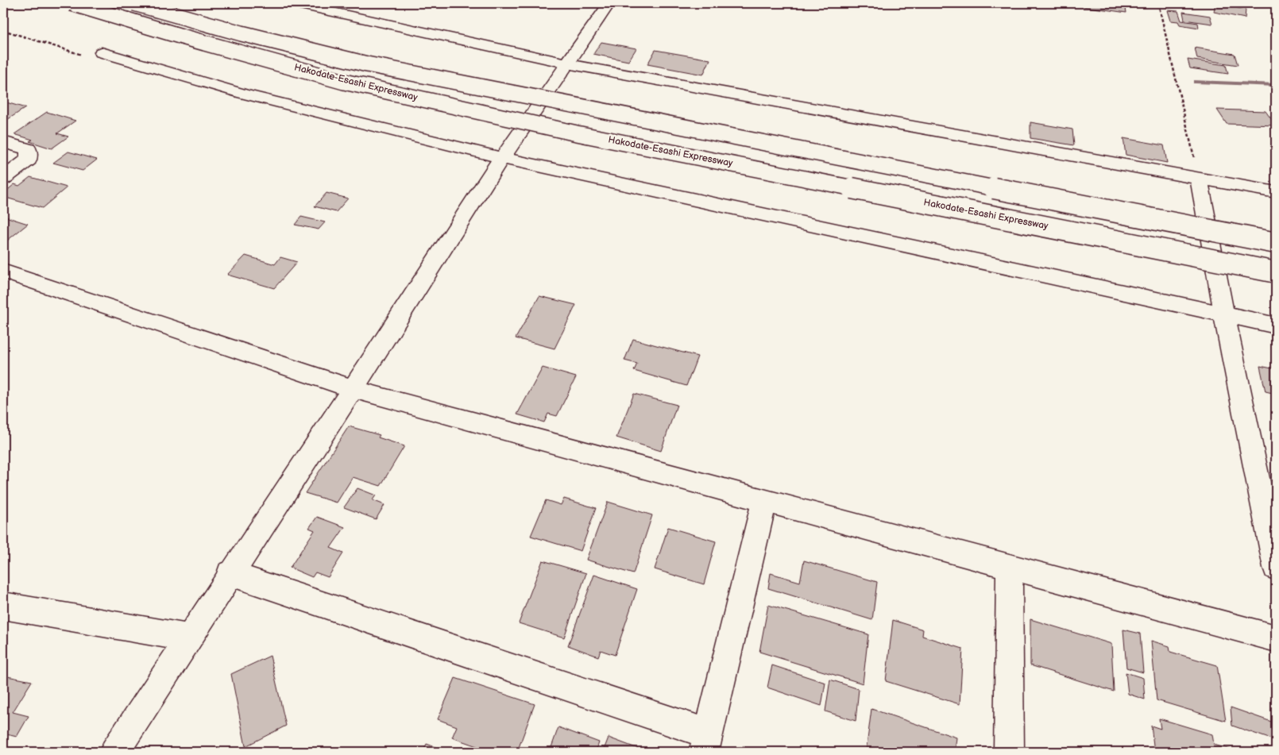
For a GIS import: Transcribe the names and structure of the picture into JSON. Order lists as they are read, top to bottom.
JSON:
{
  "streets": {
    "main road": ["Hakodate-Esashi Expressway"]
  }
}
